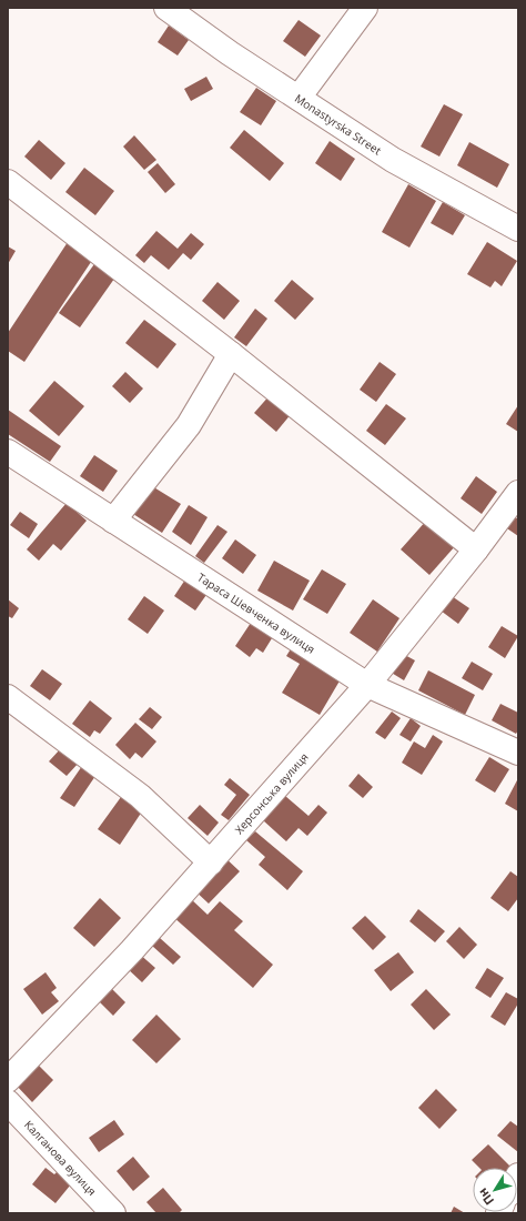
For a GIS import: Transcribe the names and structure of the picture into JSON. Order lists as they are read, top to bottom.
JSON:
{
  "streets": {
    "street": [
      "Monastyrska Street",
      "Тараса Шевченка вулиця",
      "Херсонська вулиця",
      "Калганова вулиця"
    ]
  },
  "crossings": [
    ["Тараса Шевченка вулиця", "Херсонська вулиця"]
  ],
  "north": "bottom left"
}
